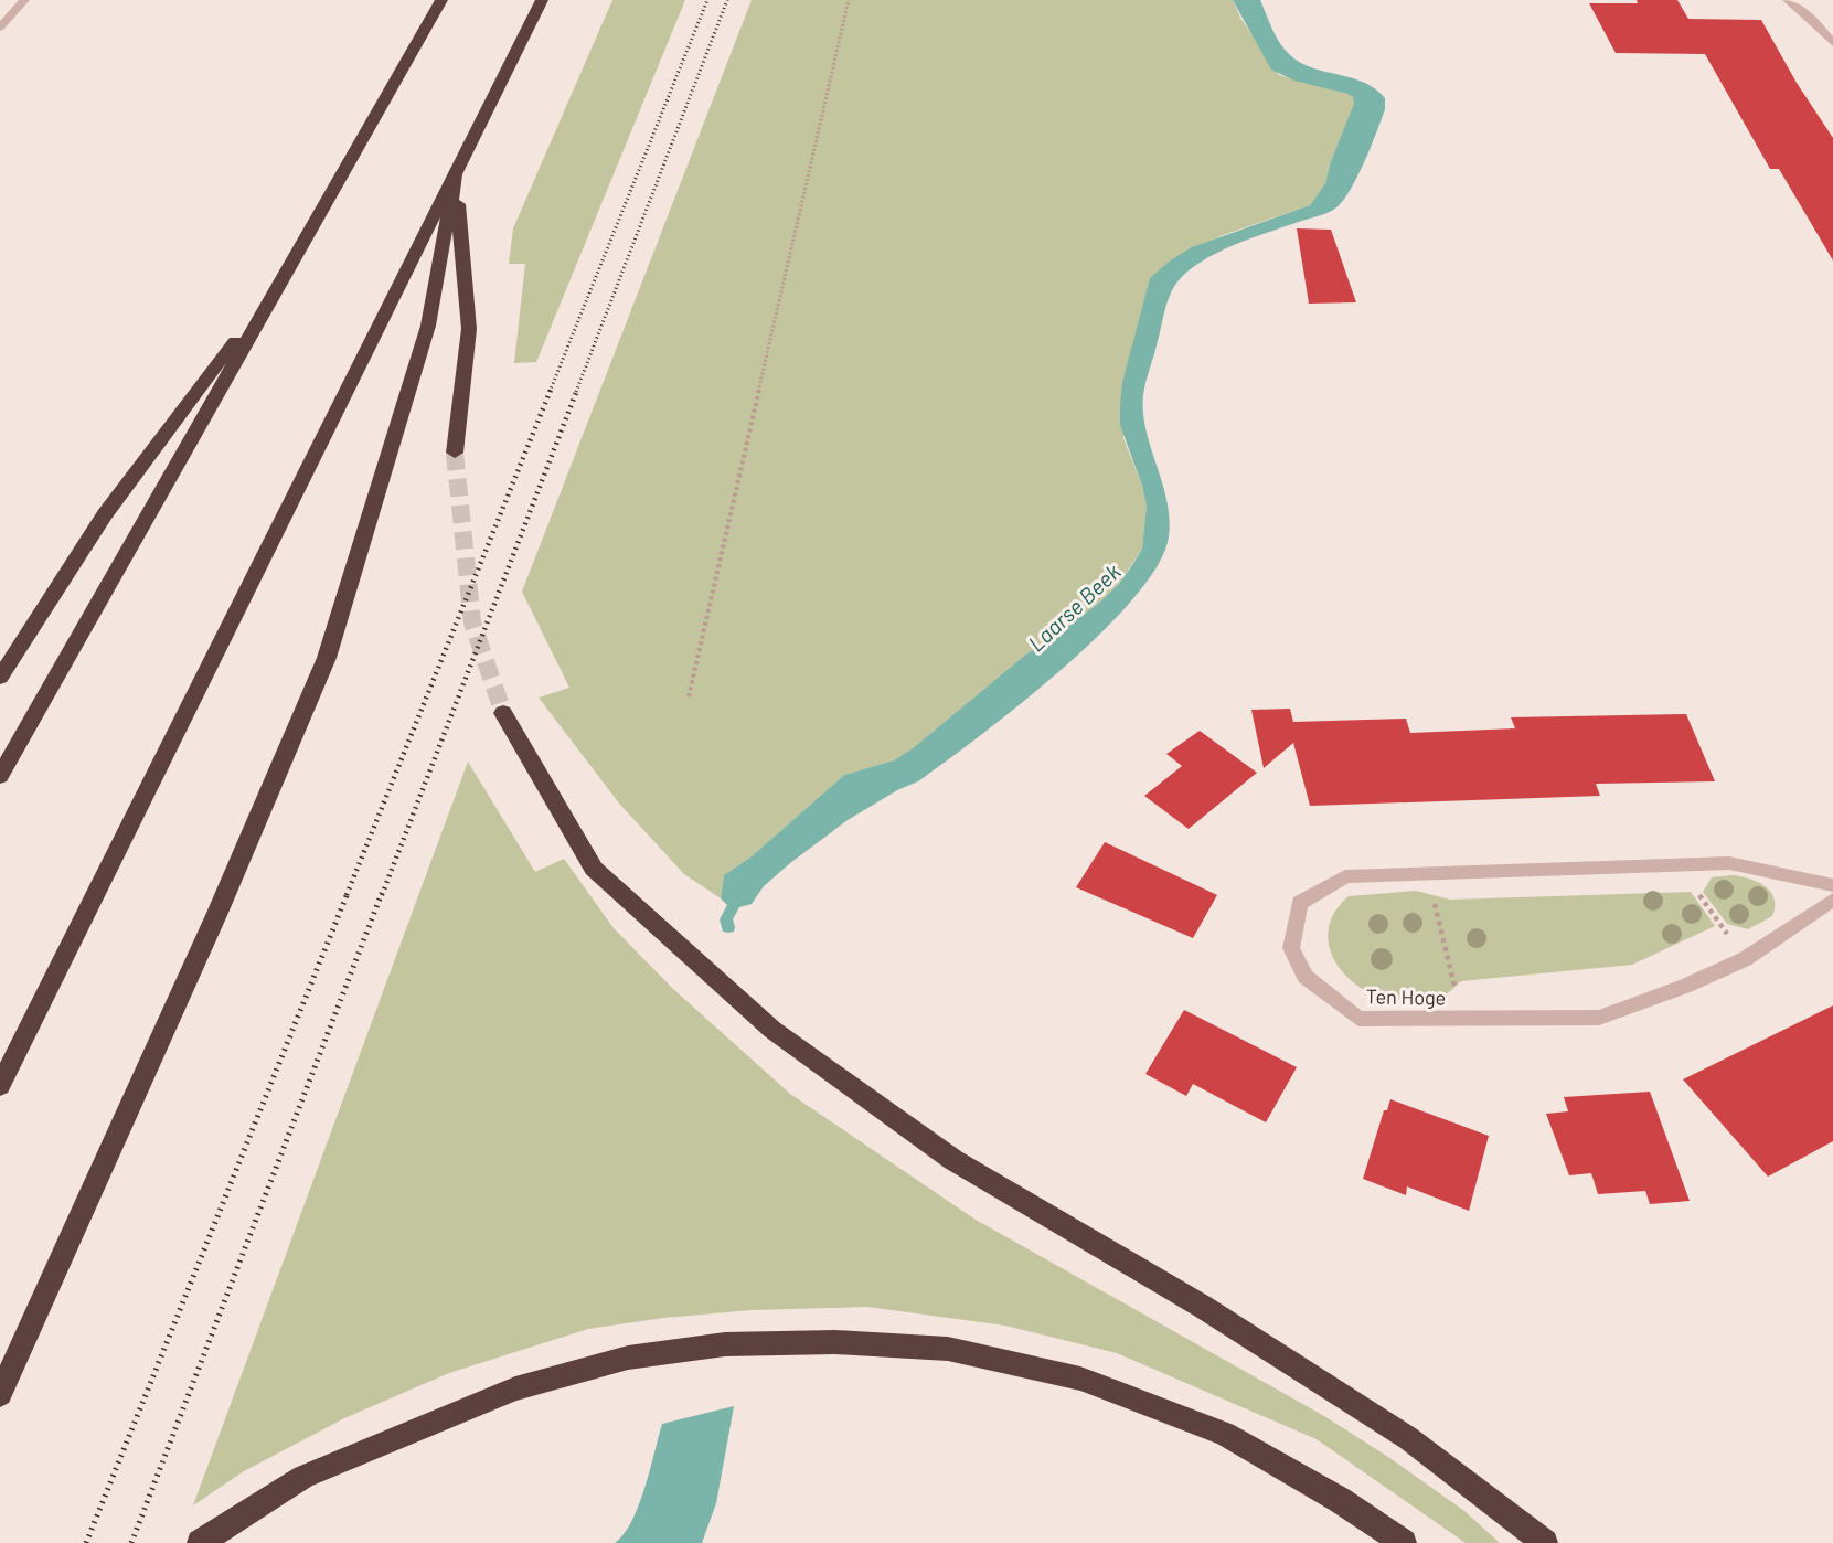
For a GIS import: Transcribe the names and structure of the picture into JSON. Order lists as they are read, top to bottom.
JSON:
{
  "streets": {
    "street": ["Ten Hoge"]
  },
  "water": ["Laarse Beek"]
}
